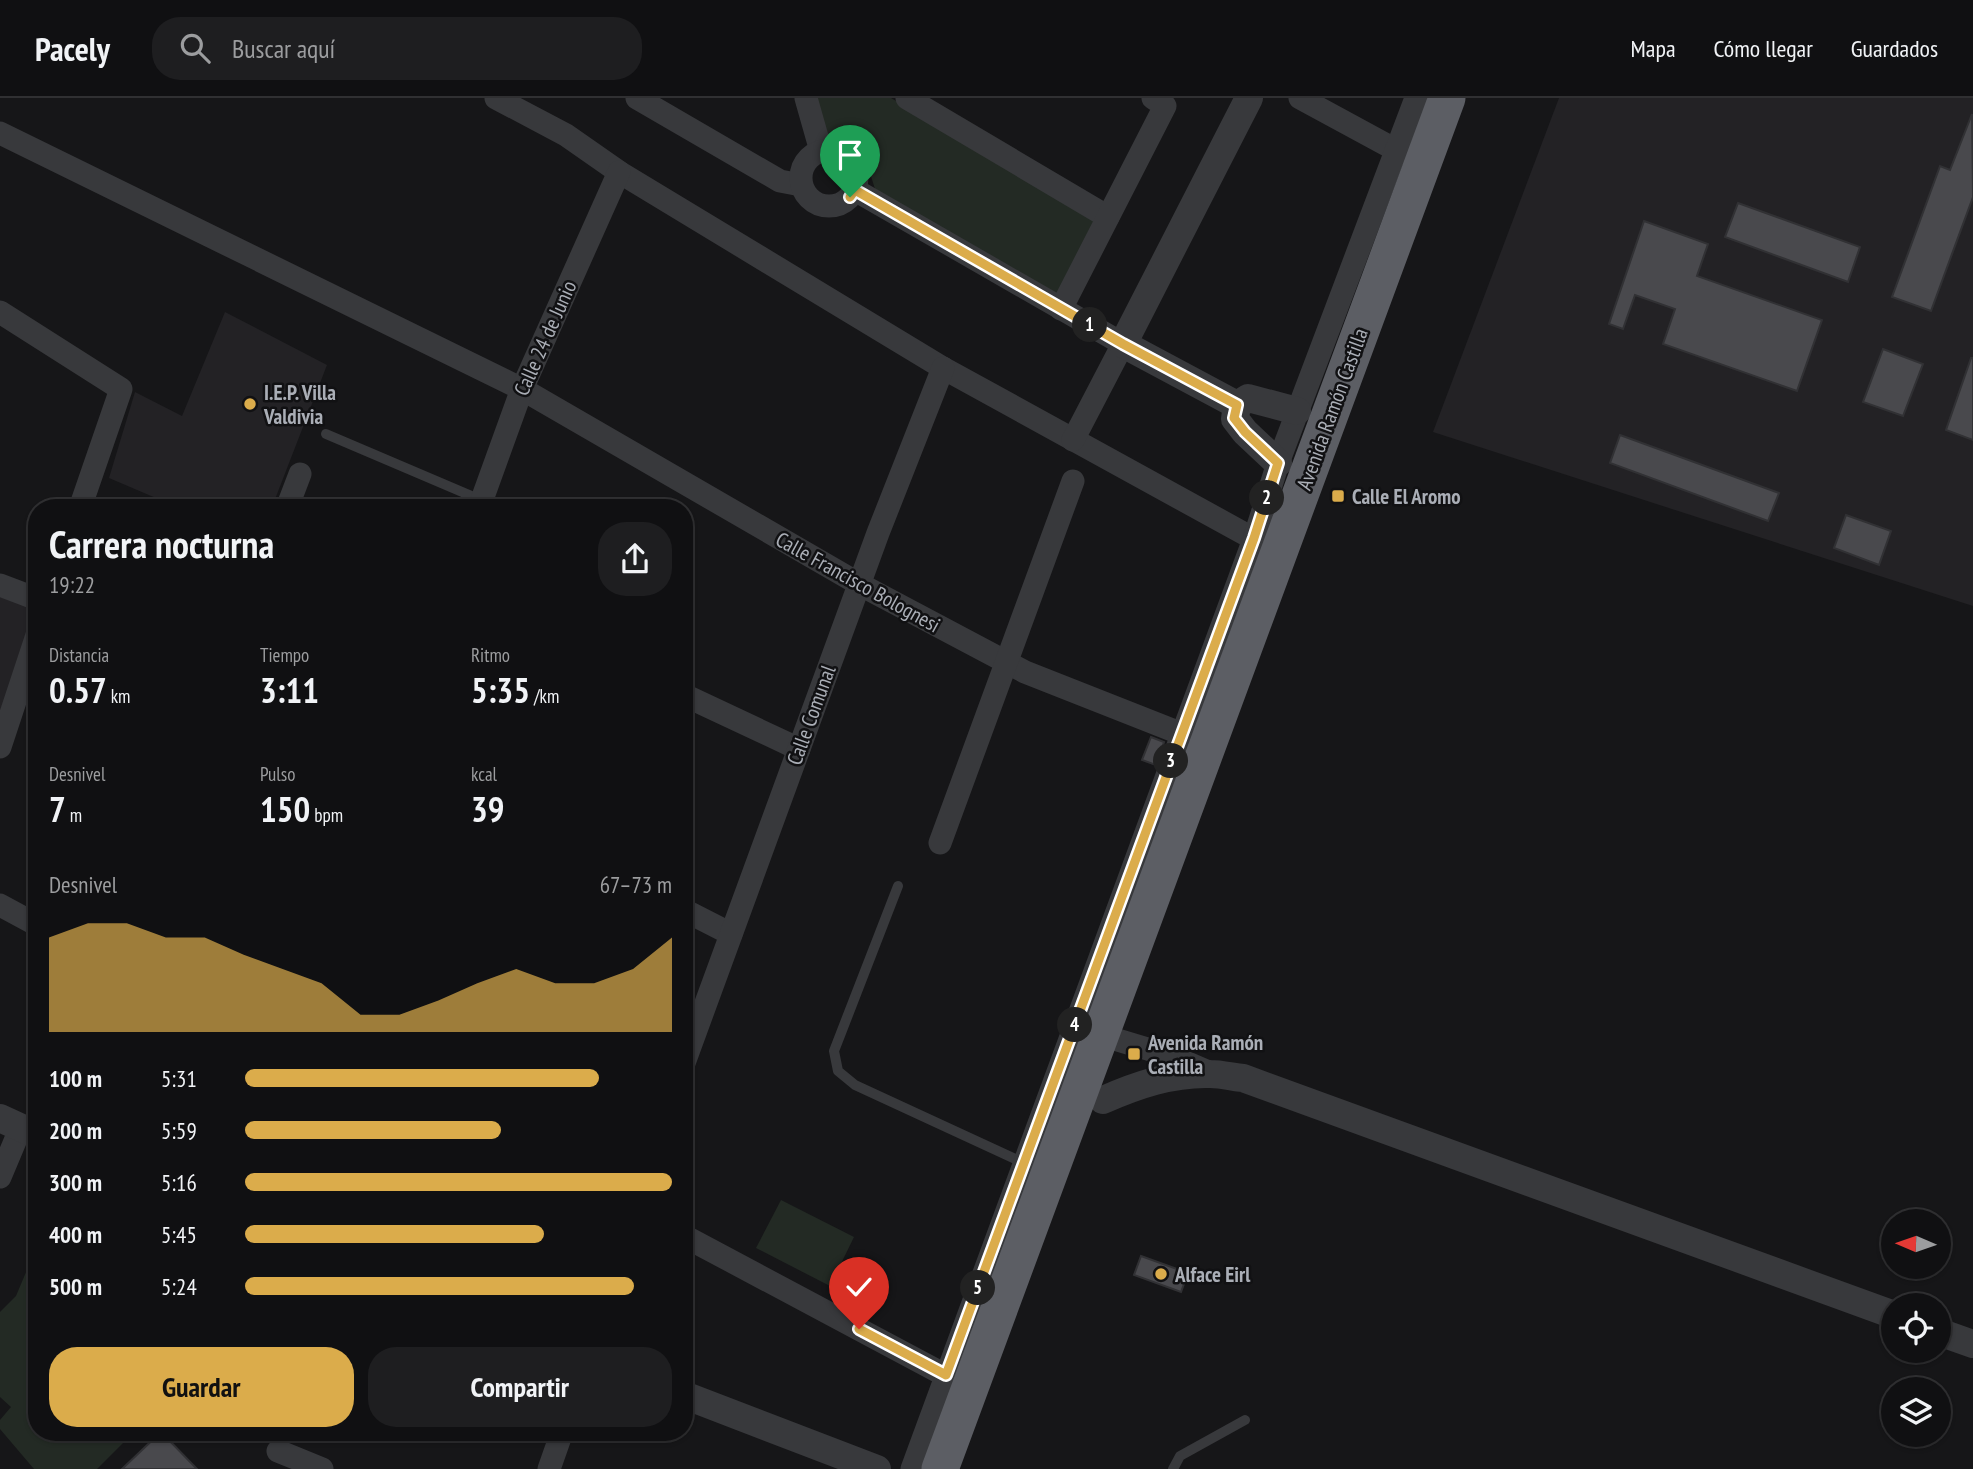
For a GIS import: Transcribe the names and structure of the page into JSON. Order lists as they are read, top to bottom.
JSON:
{
  "streets": {
    "highway": ["Avenida Ramón Castilla"],
    "street": ["Calle 24 de Junio", "Calle Francisco Bolognesi", "Calle Comunal"]
  },
  "crossings": [
    ["Calle 24 de Junio", "Calle Francisco Bolognesi"],
    ["Avenida Ramón Castilla", "Calle Francisco Bolognesi"],
    ["Calle Francisco Bolognesi", "Calle Comunal"]
  ],
  "places": {
    "other": ["I.E.P. Villa Valdivia", "Alface Eirl"],
    "transit": ["Calle El Aromo", "Avenida Ramón Castilla"]
  },
  "north": "left",
  "page": {
    "header": "Pacely",
    "search": "Buscar aquí",
    "nav": ["Mapa", "Cómo llegar", "Guardados"],
    "pins": [
      "1",
      "2",
      "3",
      "4",
      "5"
    ],
    "heading": ["Carrera nocturna", "19:22"],
    "stats": [
      ["Distancia", "0.57 km"],
      ["Tiempo", "3:11"],
      ["Ritmo", "5:35 /km"],
      ["Desnivel", "7 m"],
      ["Pulso", "150 bpm"],
      ["kcal", "39"]
    ],
    "chart": ["Desnivel", "67–73 m"],
    "list": [
      {
        "name": "100 m",
        "note": "5:31"
      },
      {
        "name": "200 m",
        "note": "5:59"
      },
      {
        "name": "300 m",
        "note": "5:16"
      },
      {
        "name": "400 m",
        "note": "5:45"
      },
      {
        "name": "500 m",
        "note": "5:24"
      }
    ],
    "buttons": ["Guardar", "Compartir"]
  }
}
